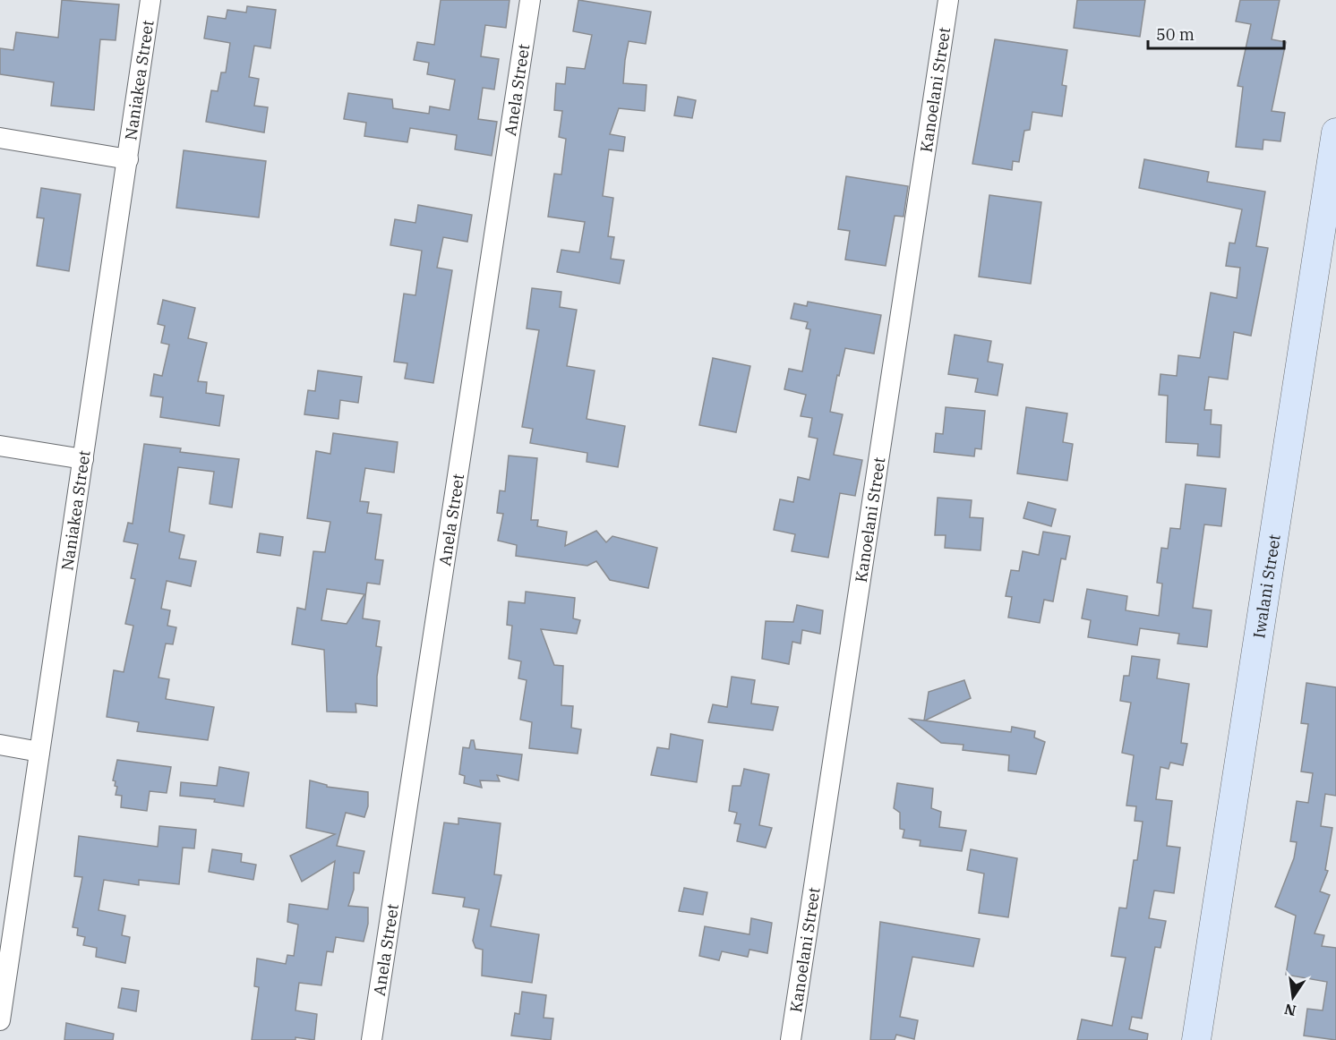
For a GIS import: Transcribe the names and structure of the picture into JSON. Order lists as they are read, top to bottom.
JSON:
{
  "streets": {
    "street": [
      "Naniakea Street",
      "Kanoelani Street",
      "Anela Street",
      "Iwalani Street"
    ]
  },
  "scale_bar": "50 m",
  "north": "bottom"
}
